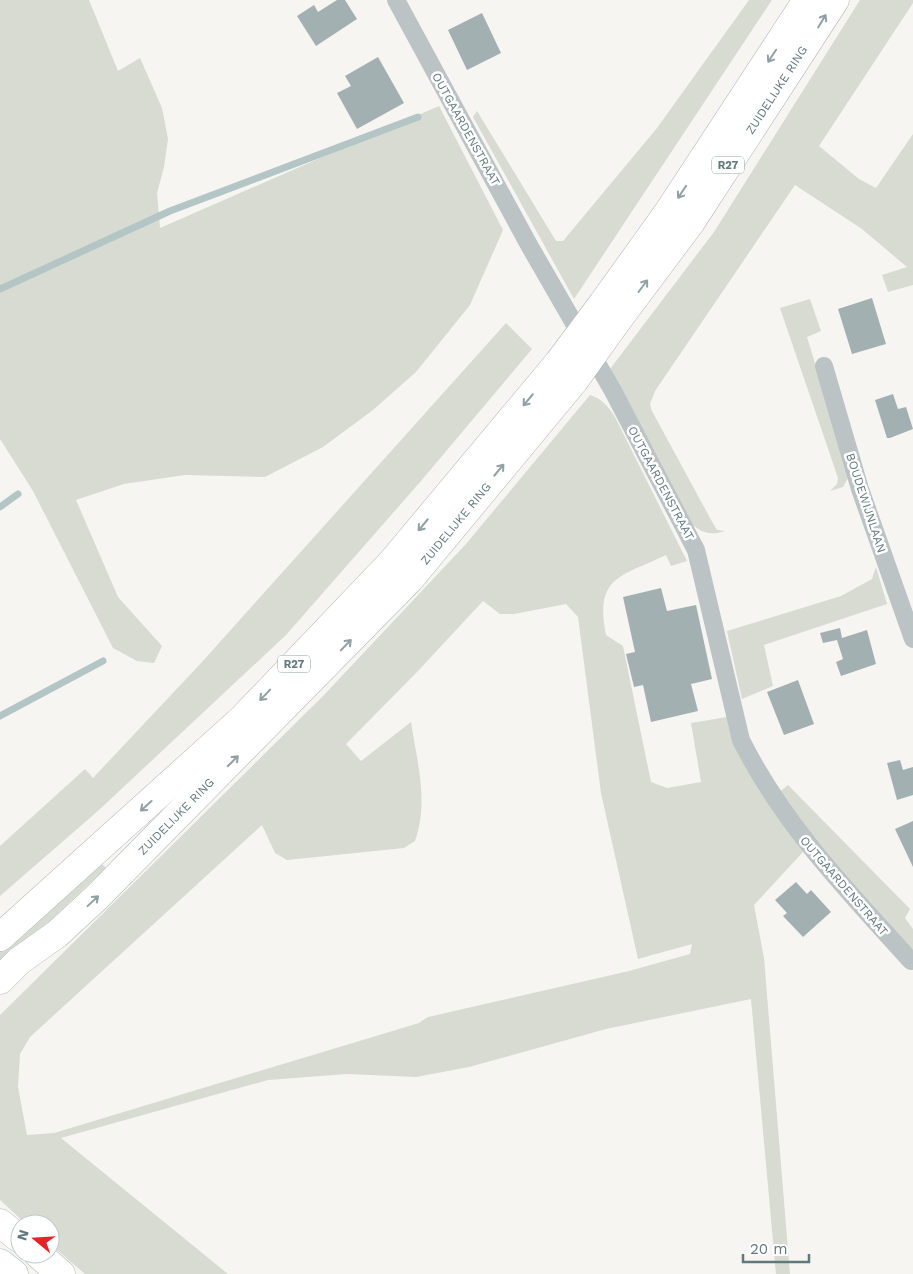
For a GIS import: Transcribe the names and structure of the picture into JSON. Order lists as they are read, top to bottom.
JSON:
{
  "streets": {
    "highway": ["ZUIDELIJKE RING", "R27"],
    "street": ["OUTGAARDENSTRAAT", "BOUDEWIJNLAAN"]
  },
  "scale_bar": "20 m",
  "north": "left"
}
